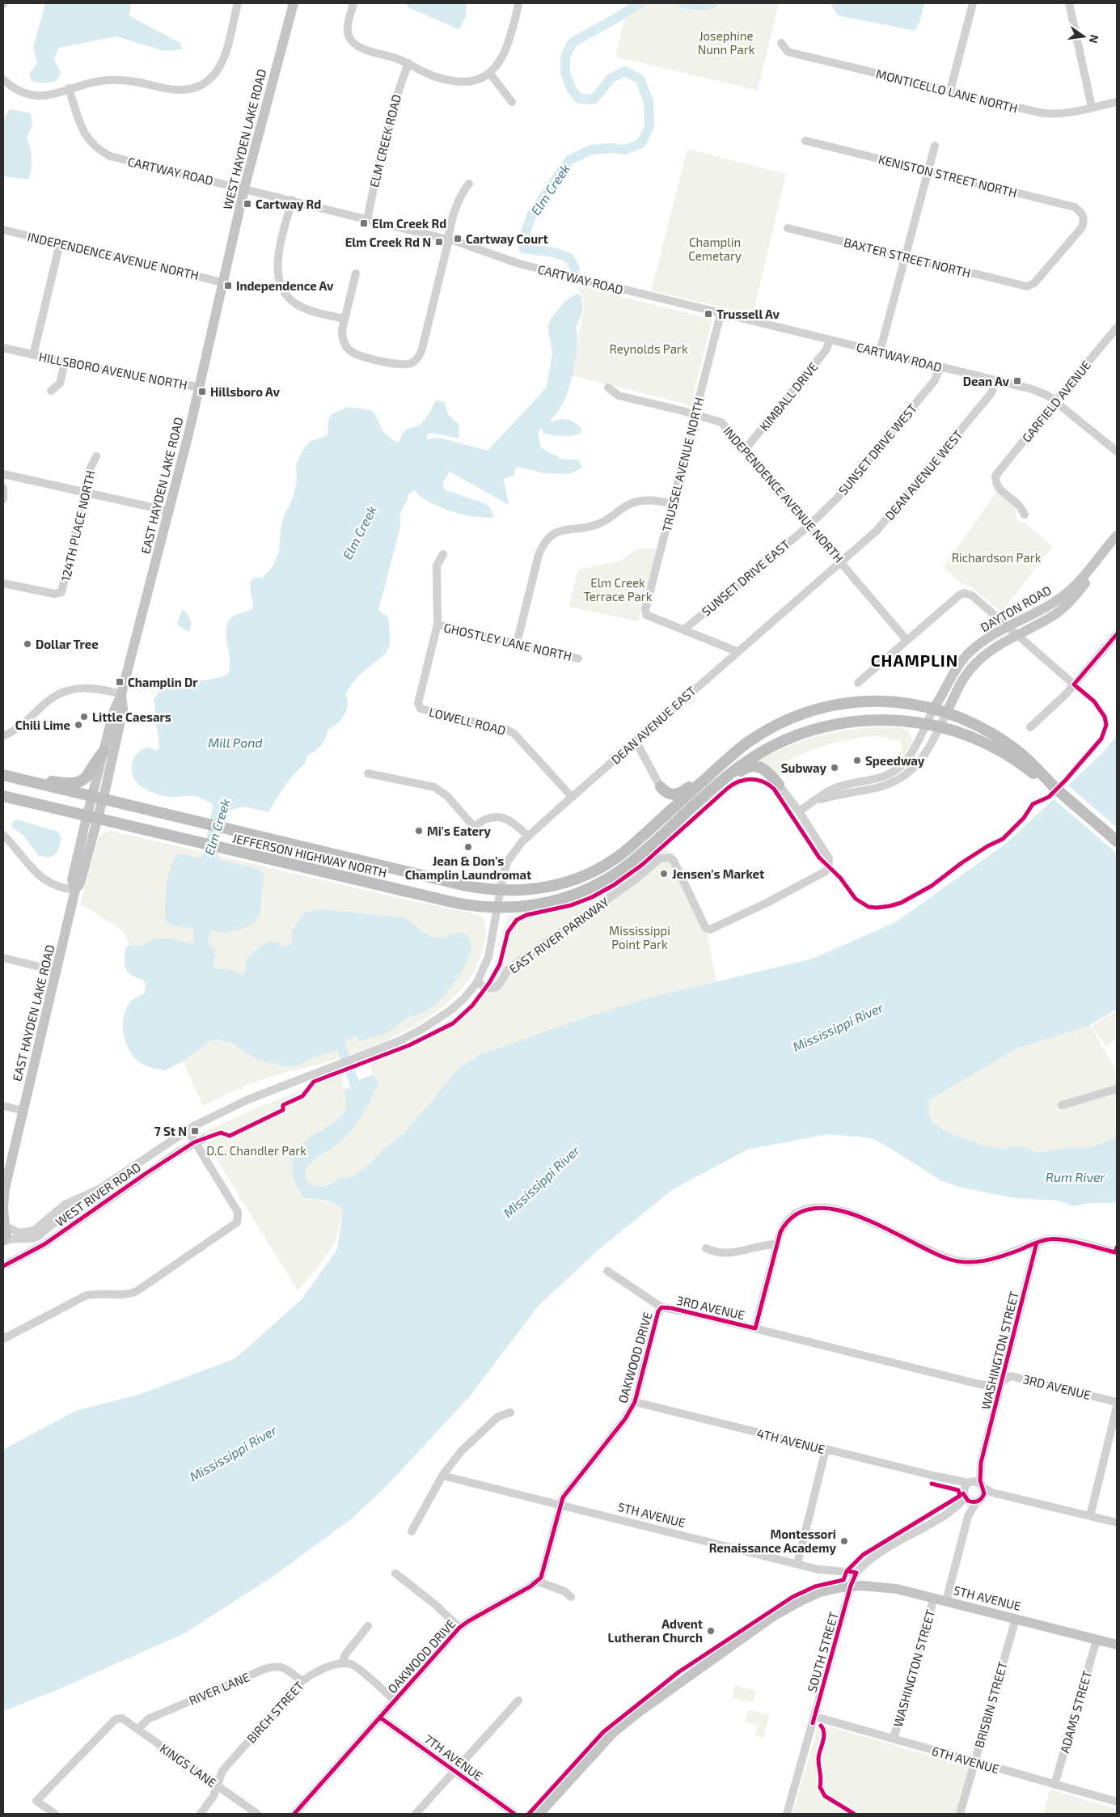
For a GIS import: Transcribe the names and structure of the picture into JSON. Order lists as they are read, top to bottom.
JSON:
{
  "streets": {
    "highway": ["JEFFERSON HIGHWAY NORTH"],
    "main road": [
      "WEST HAYDEN LAKE ROAD",
      "EAST HAYDEN LAKE ROAD",
      "DAYTON ROAD",
      "5TH AVENUE"
    ],
    "street": [
      "MONTICELLO LANE NORTH",
      "ELM CREEK ROAD",
      "CARTWAY ROAD",
      "KENISTON STREET NORTH",
      "INDEPENDENCE AVENUE NORTH",
      "BAXTER STREET NORTH",
      "HILLSBORO AVENUE NORTH",
      "KIMBALL DRIVE",
      "GARFIELD AVENUE",
      "SUNSET DRIVE WEST",
      "TRUSSEL AVENUE NORTH",
      "DEAN AVENUE WEST",
      "124TH PLACE NORTH",
      "SUNSET DRIVE EAST",
      "GHOSTLEY LANE NORTH",
      "LOWELL ROAD",
      "DEAN AVENUE EAST",
      "EAST RIVER PARKWAY",
      "WEST RIVER ROAD",
      "3RD AVENUE",
      "WASHINGTON STREET",
      "OAKWOOD DRIVE",
      "4TH AVENUE",
      "SOUTH STREET",
      "RIVER LANE",
      "BRISBIN STREET",
      "BIRCH STREET",
      "ADAMS STREET",
      "7TH AVENUE",
      "6TH AVENUE",
      "KINGS LANE"
    ]
  },
  "crossings": [
    ["WEST HAYDEN LAKE ROAD", "CARTWAY ROAD"],
    ["WEST HAYDEN LAKE ROAD", "INDEPENDENCE AVENUE NORTH"],
    ["WEST HAYDEN LAKE ROAD", "EAST HAYDEN LAKE ROAD"],
    ["ELM CREEK ROAD", "CARTWAY ROAD"],
    ["CARTWAY ROAD", "KIMBALL DRIVE"],
    ["CARTWAY ROAD", "GARFIELD AVENUE"],
    ["CARTWAY ROAD", "SUNSET DRIVE WEST"],
    ["CARTWAY ROAD", "TRUSSEL AVENUE NORTH"],
    ["CARTWAY ROAD", "DEAN AVENUE WEST"],
    ["KENISTON STREET NORTH", "BAXTER STREET NORTH"],
    ["INDEPENDENCE AVENUE NORTH", "KIMBALL DRIVE"],
    ["INDEPENDENCE AVENUE NORTH", "SUNSET DRIVE WEST"],
    ["INDEPENDENCE AVENUE NORTH", "TRUSSEL AVENUE NORTH"],
    ["INDEPENDENCE AVENUE NORTH", "DEAN AVENUE WEST"],
    ["INDEPENDENCE AVENUE NORTH", "EAST HAYDEN LAKE ROAD"],
    ["INDEPENDENCE AVENUE NORTH", "SUNSET DRIVE EAST"],
    ["INDEPENDENCE AVENUE NORTH", "DEAN AVENUE EAST"],
    ["HILLSBORO AVENUE NORTH", "EAST HAYDEN LAKE ROAD"],
    ["SUNSET DRIVE WEST", "SUNSET DRIVE EAST"],
    ["TRUSSEL AVENUE NORTH", "SUNSET DRIVE EAST"],
    ["DEAN AVENUE WEST", "DEAN AVENUE EAST"],
    ["EAST HAYDEN LAKE ROAD", "JEFFERSON HIGHWAY NORTH"],
    ["EAST HAYDEN LAKE ROAD", "WEST RIVER ROAD"],
    ["GHOSTLEY LANE NORTH", "LOWELL ROAD"],
    ["LOWELL ROAD", "DEAN AVENUE EAST"],
    ["DEAN AVENUE EAST", "JEFFERSON HIGHWAY NORTH"],
    ["DEAN AVENUE EAST", "WEST RIVER ROAD"],
    ["JEFFERSON HIGHWAY NORTH", "WEST RIVER ROAD"],
    ["EAST RIVER PARKWAY", "WEST RIVER ROAD"],
    ["3RD AVENUE", "WASHINGTON STREET"],
    ["3RD AVENUE", "OAKWOOD DRIVE"],
    ["WASHINGTON STREET", "4TH AVENUE"],
    ["WASHINGTON STREET", "5TH AVENUE"],
    ["WASHINGTON STREET", "6TH AVENUE"],
    ["OAKWOOD DRIVE", "4TH AVENUE"],
    ["OAKWOOD DRIVE", "5TH AVENUE"],
    ["OAKWOOD DRIVE", "7TH AVENUE"],
    ["5TH AVENUE", "SOUTH STREET"],
    ["5TH AVENUE", "BRISBIN STREET"],
    ["5TH AVENUE", "ADAMS STREET"],
    ["SOUTH STREET", "6TH AVENUE"],
    ["RIVER LANE", "BIRCH STREET"],
    ["RIVER LANE", "KINGS LANE"],
    ["BRISBIN STREET", "6TH AVENUE"],
    ["BIRCH STREET", "KINGS LANE"],
    ["ADAMS STREET", "6TH AVENUE"]
  ],
  "districts": ["CHAMPLIN"],
  "water": [
    "Elm Creek",
    "Mill Pond",
    "Mississippi River",
    "Rum River"
  ],
  "parks": [
    "Josephine Nunn Park",
    "Champlin Cemetary",
    "Reynolds Park",
    "Richardson Park",
    "Elm Creek Terrace Park",
    "Mississippi Point Park",
    "D.C. Chandler Park"
  ],
  "places": {
    "transit": [
      "Cartway Rd",
      "Elm Creek Rd",
      "Cartway Court",
      "Elm Creek Rd N",
      "Independence Av",
      "Trussell Av",
      "Dean Av",
      "Hillsboro Av",
      "Champlin Dr",
      "7 St N"
    ],
    "other": [
      "Dollar Tree",
      "Little Caesars",
      "Chili Lime",
      "Speedway",
      "Subway",
      "Mi's Eatery",
      "Jean & Don's Champlin Laundromat",
      "Jensen's Market",
      "Montessori Renaissance Academy",
      "Advent Lutheran Church"
    ]
  },
  "north": "right"
}
